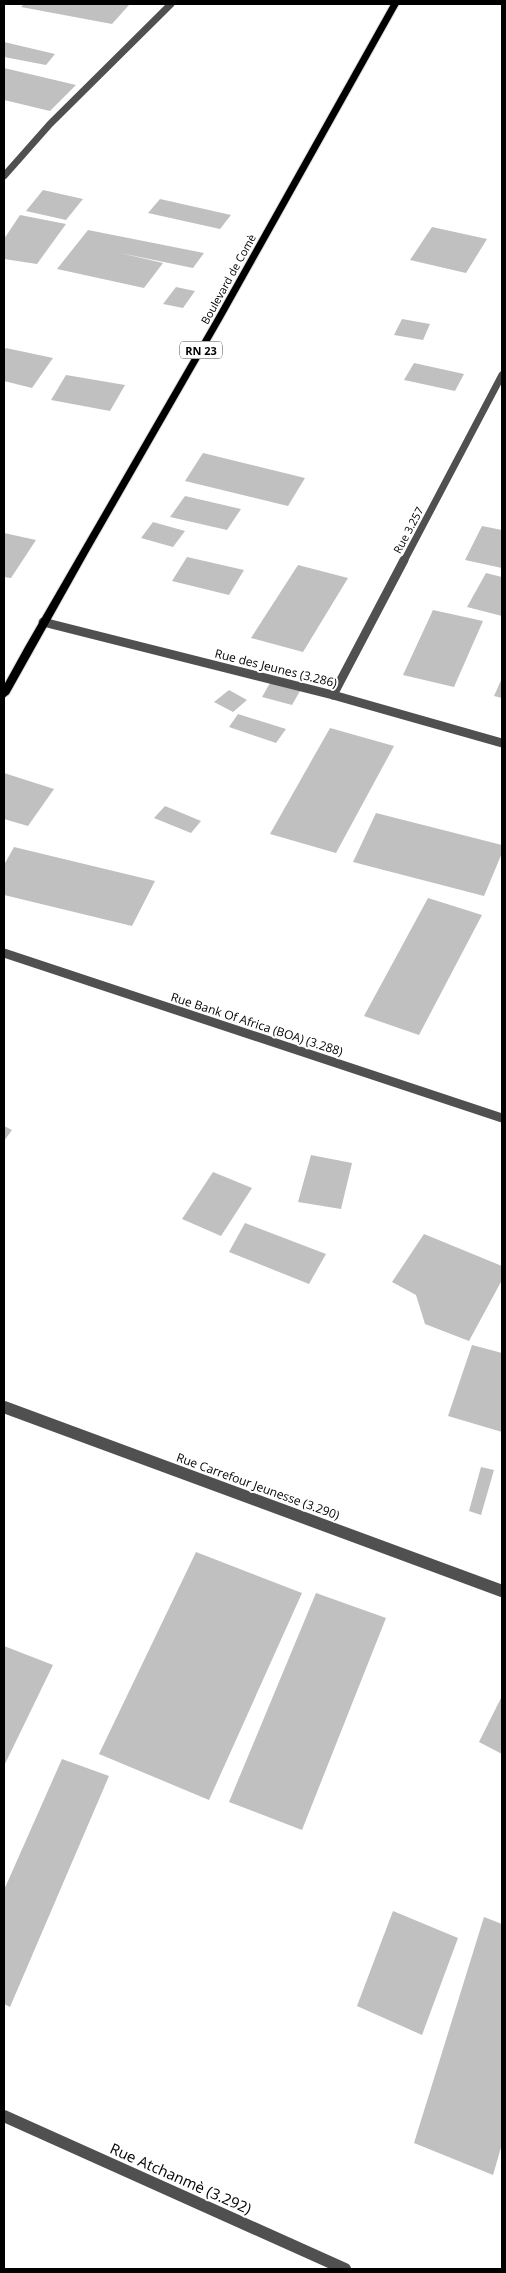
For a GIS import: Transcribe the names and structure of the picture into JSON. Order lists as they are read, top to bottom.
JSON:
{
  "streets": {
    "main road": ["Boulevard de Comè", "RN 23"],
    "street": [
      "Rue 3.257",
      "Rue des Jeunes (3.286)",
      "Rue Bank Of Africa (BOA) (3.288)",
      "Rue Carrefour Jeunesse (3.290)",
      "Rue Atchanmè (3.292)"
    ]
  },
  "crossings": [
    ["Boulevard de Comè", "Rue des Jeunes (3.286)"],
    ["Rue 3.257", "Rue des Jeunes (3.286)"]
  ]
}
